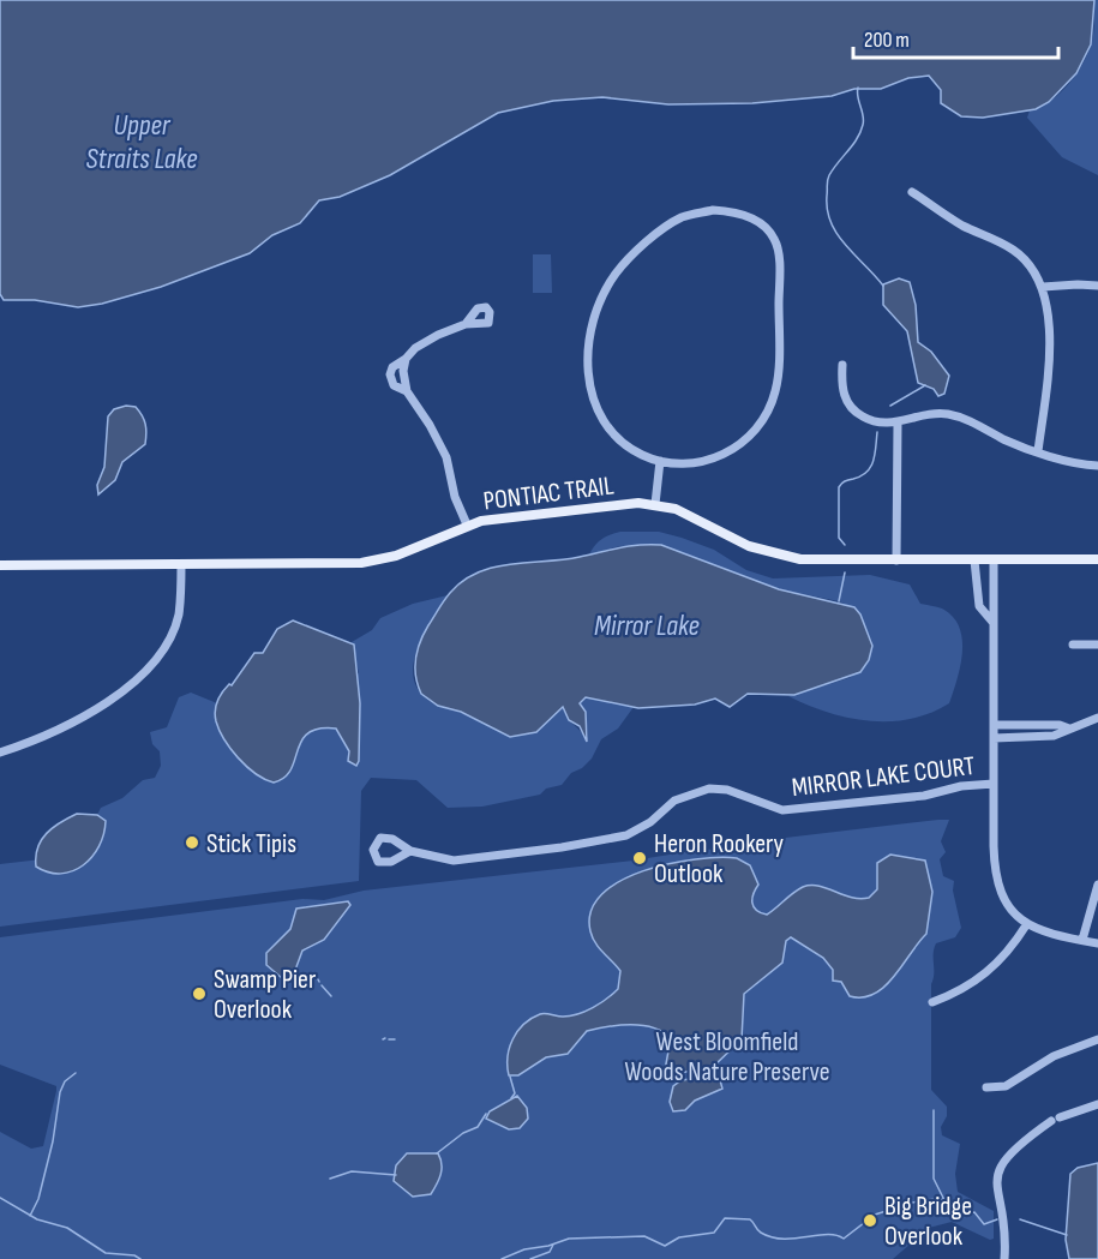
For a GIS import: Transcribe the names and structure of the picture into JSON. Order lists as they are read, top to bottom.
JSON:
{
  "streets": {
    "main road": ["PONTIAC TRAIL"],
    "street": ["MIRROR LAKE COURT"]
  },
  "water": ["Upper Straits Lake", "Mirror Lake"],
  "parks": ["West Bloomfield Woods Nature Preserve"],
  "places": [
    "Stick Tipis",
    "Heron Rookery Outlook",
    "Swamp Pier Overlook",
    "Big Bridge Overlook"
  ],
  "scale_bar": "200 m"
}
